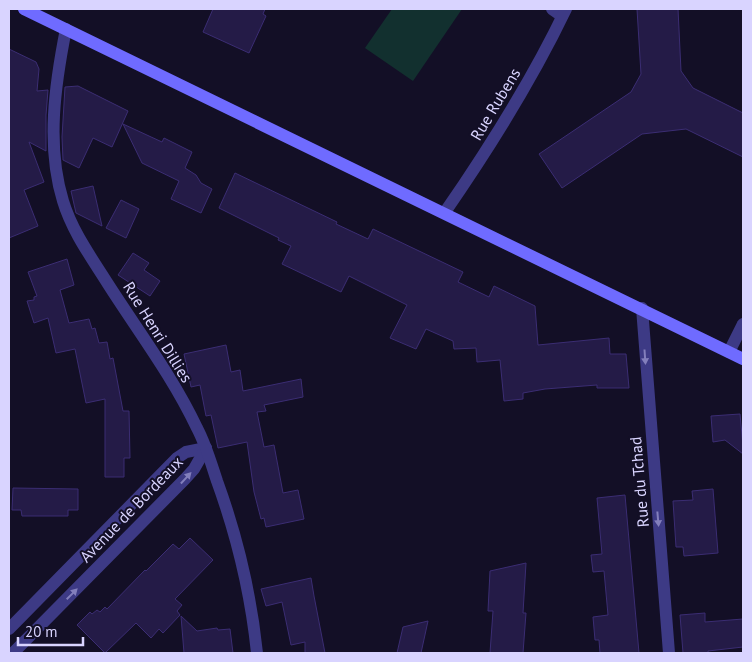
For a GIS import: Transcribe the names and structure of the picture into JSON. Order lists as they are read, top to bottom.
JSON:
{
  "streets": {
    "street": [
      "Rue Rubens",
      "Rue Henri Dillies",
      "Rue du Tchad",
      "Avenue de Bordeaux"
    ]
  },
  "crossings": [
    ["Rue Henri Dillies", "Avenue de Bordeaux"]
  ],
  "one_way": ["Rue du Tchad"],
  "scale_bar": "20 m"
}
